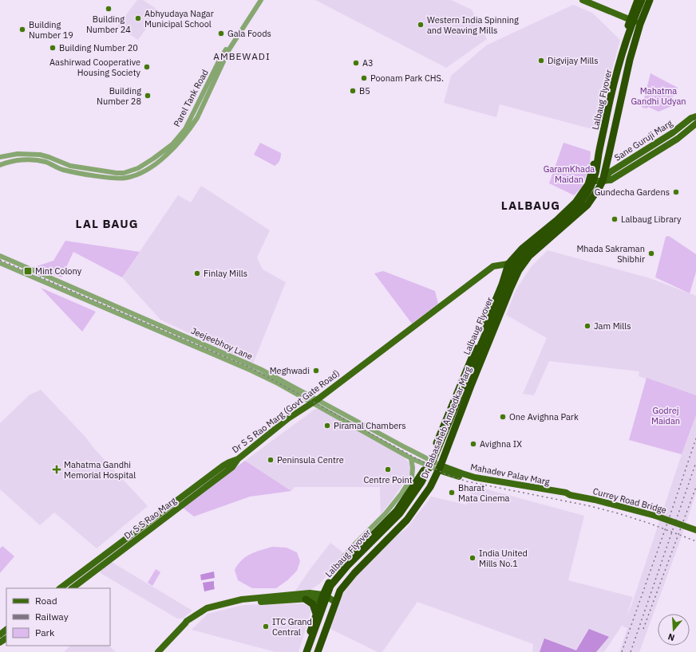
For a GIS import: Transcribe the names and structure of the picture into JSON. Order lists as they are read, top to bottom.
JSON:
{
  "streets": {
    "highway": ["Lalbaug Flyover", "Dr Babasaheb Ambedkar Marg"],
    "main road": [
      "Sane Guruji Marg",
      "Dr S S Rao Marg (Govt Gate Road)",
      "Currey Road Bridge",
      "Dr S S Rao Marg"
    ],
    "street": ["Parel Tank Road", "Jeejeebhoy Lane"]
  },
  "crossings": [
    ["Sane Guruji Marg", "Dr Babasaheb Ambedkar Marg"],
    ["Jeejeebhoy Lane", "Dr S S Rao Marg (Govt Gate Road)"],
    ["Jeejeebhoy Lane", "Dr Babasaheb Ambedkar Marg"],
    ["Dr S S Rao Marg (Govt Gate Road)", "Dr Babasaheb Ambedkar Marg"],
    ["Dr S S Rao Marg (Govt Gate Road)", "Dr S S Rao Marg"],
    ["Dr Babasaheb Ambedkar Marg", "Currey Road Bridge"]
  ],
  "districts": ["AMBEWADI", "LALBAUG", "LAL BAUG"],
  "parks": ["Mahatma Gandhi Udyan", "GaramKhada Maidan", "Godrej Maidan"],
  "places": {
    "other": [
      "Building Number 24",
      "Abhyudaya Nagar Municipal School",
      "Western India Spinning and Weaving Mills",
      "Building Number 19",
      "Gala Foods",
      "Building Number 20",
      "Digvijay Mills",
      "A3",
      "Aashirwad Cooperative Housing Society",
      "Poonam Park CHS.",
      "B5",
      "Building Number 28",
      "Gundecha Gardens",
      "Lalbaug Library",
      "Mhada Sakraman Shibhir",
      "Finlay Mills",
      "Jam Mills",
      "Meghwadi",
      "One Avighna Park",
      "Piramal Chambers",
      "Avighna IX",
      "Peninsula Centre",
      "Centre Point",
      "Bharat Mata Cinema",
      "India United Mills No.1",
      "ITC Grand Central"
    ],
    "transit": ["Mint Colony"],
    "health": ["Mahatma Gandhi Memorial Hospital"]
  },
  "legend": ["Road", "Railway", "Park"],
  "north": "bottom"
}
